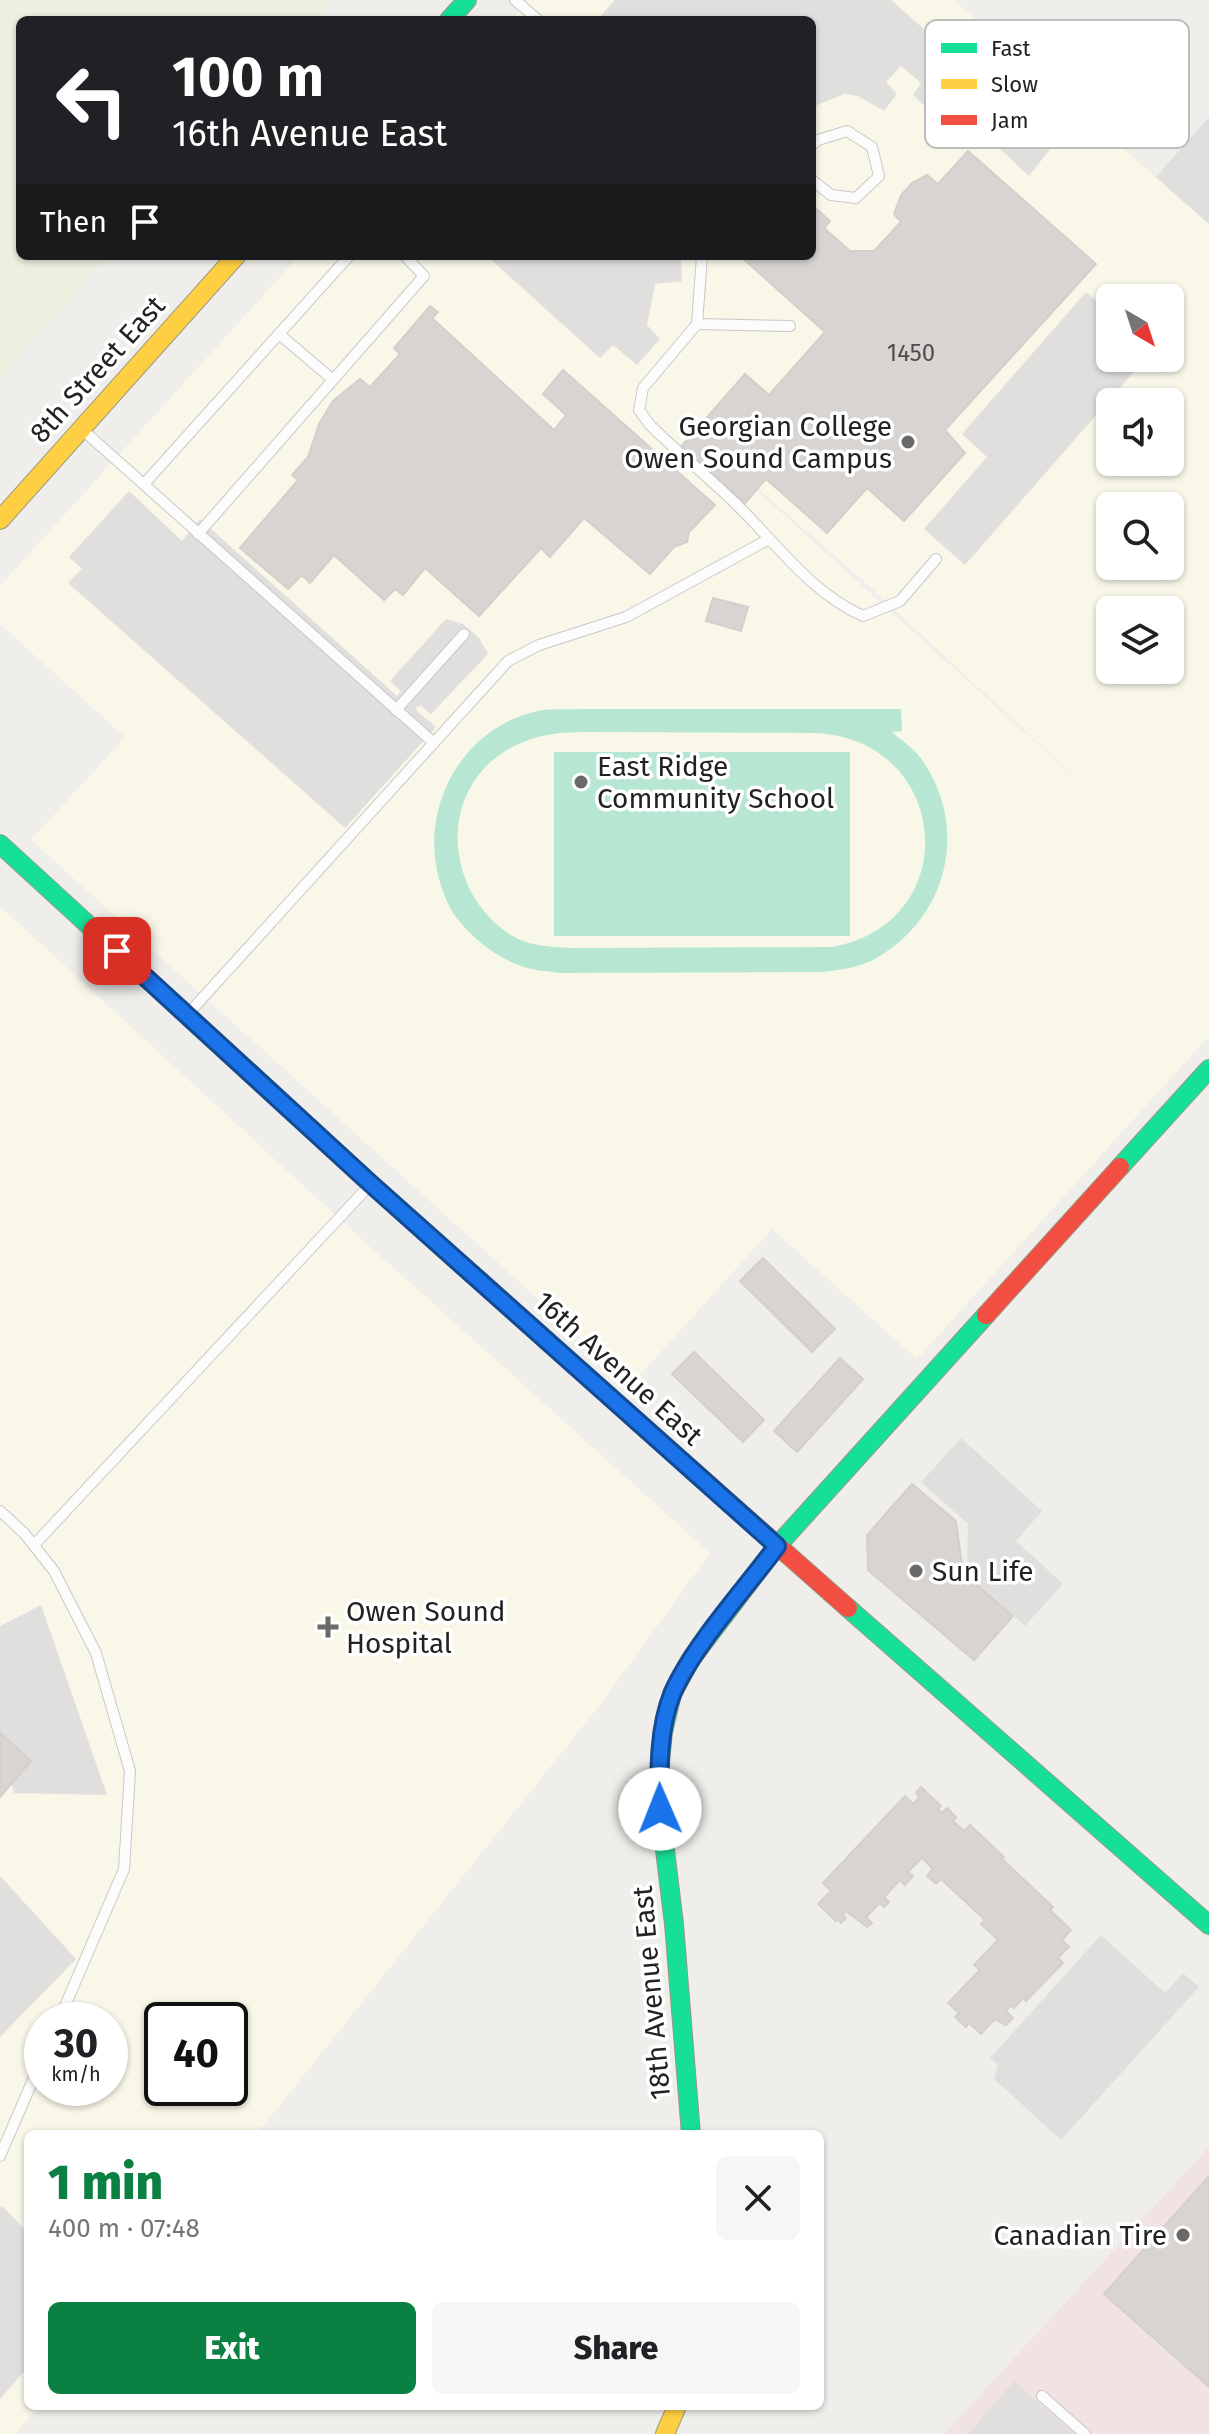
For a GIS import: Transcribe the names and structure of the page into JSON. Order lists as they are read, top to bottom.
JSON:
{
  "streets": {
    "street": ["8th Street East", "16th Avenue East", "18th Avenue East"]
  },
  "crossings": [
    ["16th Avenue East", "18th Avenue East"]
  ],
  "places": {
    "other": [
      "Georgian College Owen Sound Campus",
      "East Ridge Community School",
      "Sun Life",
      "Canadian Tire"
    ],
    "health": ["Owen Sound Hospital"]
  },
  "house_numbers": ["1450"],
  "legend": ["Fast", "Slow", "Jam"],
  "north": "bottom right",
  "page": {
    "turn": ["100 m", "16th Avenue East"],
    "then": "Then",
    "speed": "30 km/h",
    "limit": "40",
    "heading": ["1 min", "400 m · 07:48"],
    "buttons": ["Exit", "Share"]
  }
}
